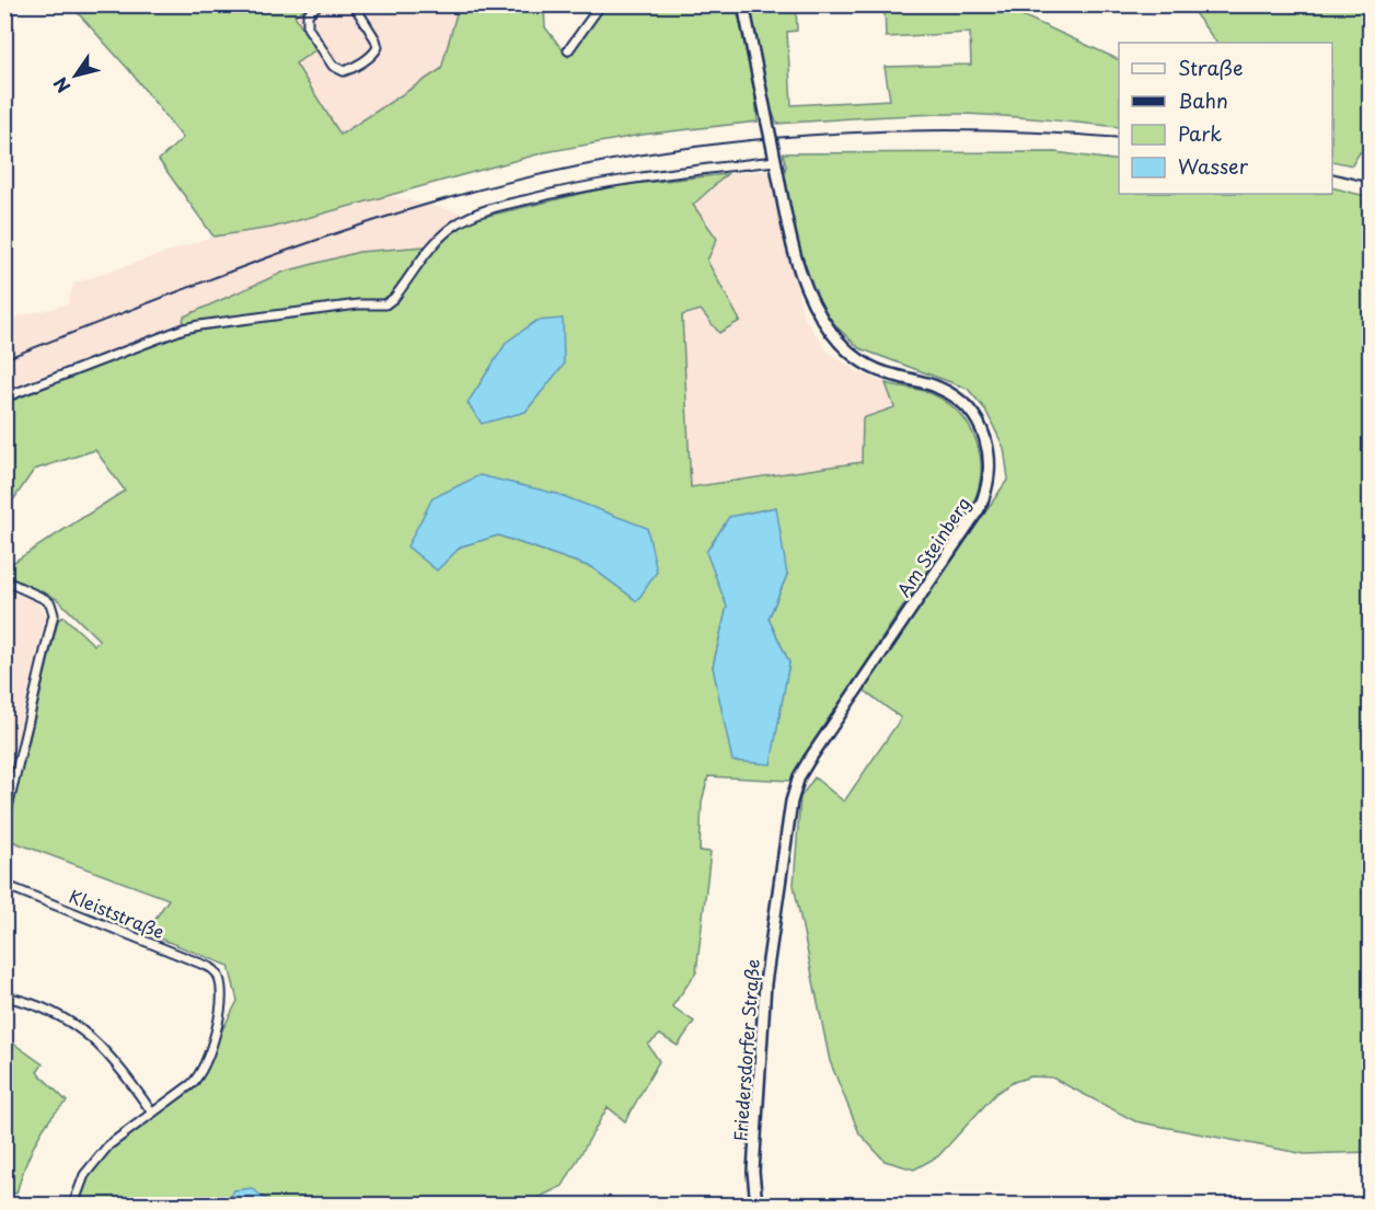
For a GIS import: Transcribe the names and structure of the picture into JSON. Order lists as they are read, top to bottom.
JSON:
{
  "streets": {
    "main road": ["Am Steinberg", "Friedersdorfer Straße"],
    "street": ["Kleiststraße"]
  },
  "crossings": [
    ["Am Steinberg", "Friedersdorfer Straße"]
  ],
  "legend": [
    "Straße",
    "Bahn",
    "Park",
    "Wasser"
  ],
  "north": "bottom left"
}
